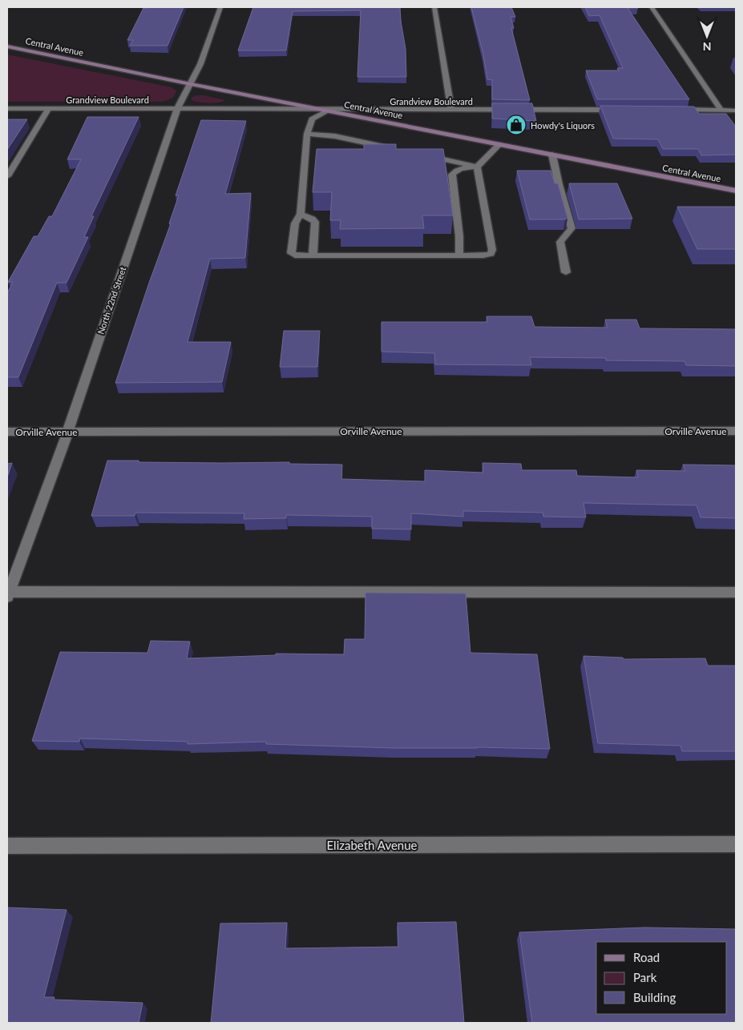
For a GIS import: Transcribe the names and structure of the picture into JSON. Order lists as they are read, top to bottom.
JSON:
{
  "streets": {
    "main road": ["Central Avenue"],
    "street": [
      "Grandview Boulevard",
      "North 22nd Street",
      "Orville Avenue",
      "Elizabeth Avenue"
    ]
  },
  "crossings": [
    ["Central Avenue", "Grandview Boulevard"],
    ["Central Avenue", "North 22nd Street"],
    ["Grandview Boulevard", "North 22nd Street"],
    ["North 22nd Street", "Orville Avenue"]
  ],
  "places": {
    "shop": ["Howdy's Liquors"]
  },
  "legend": ["Road", "Park", "Building"],
  "north": "bottom"
}
